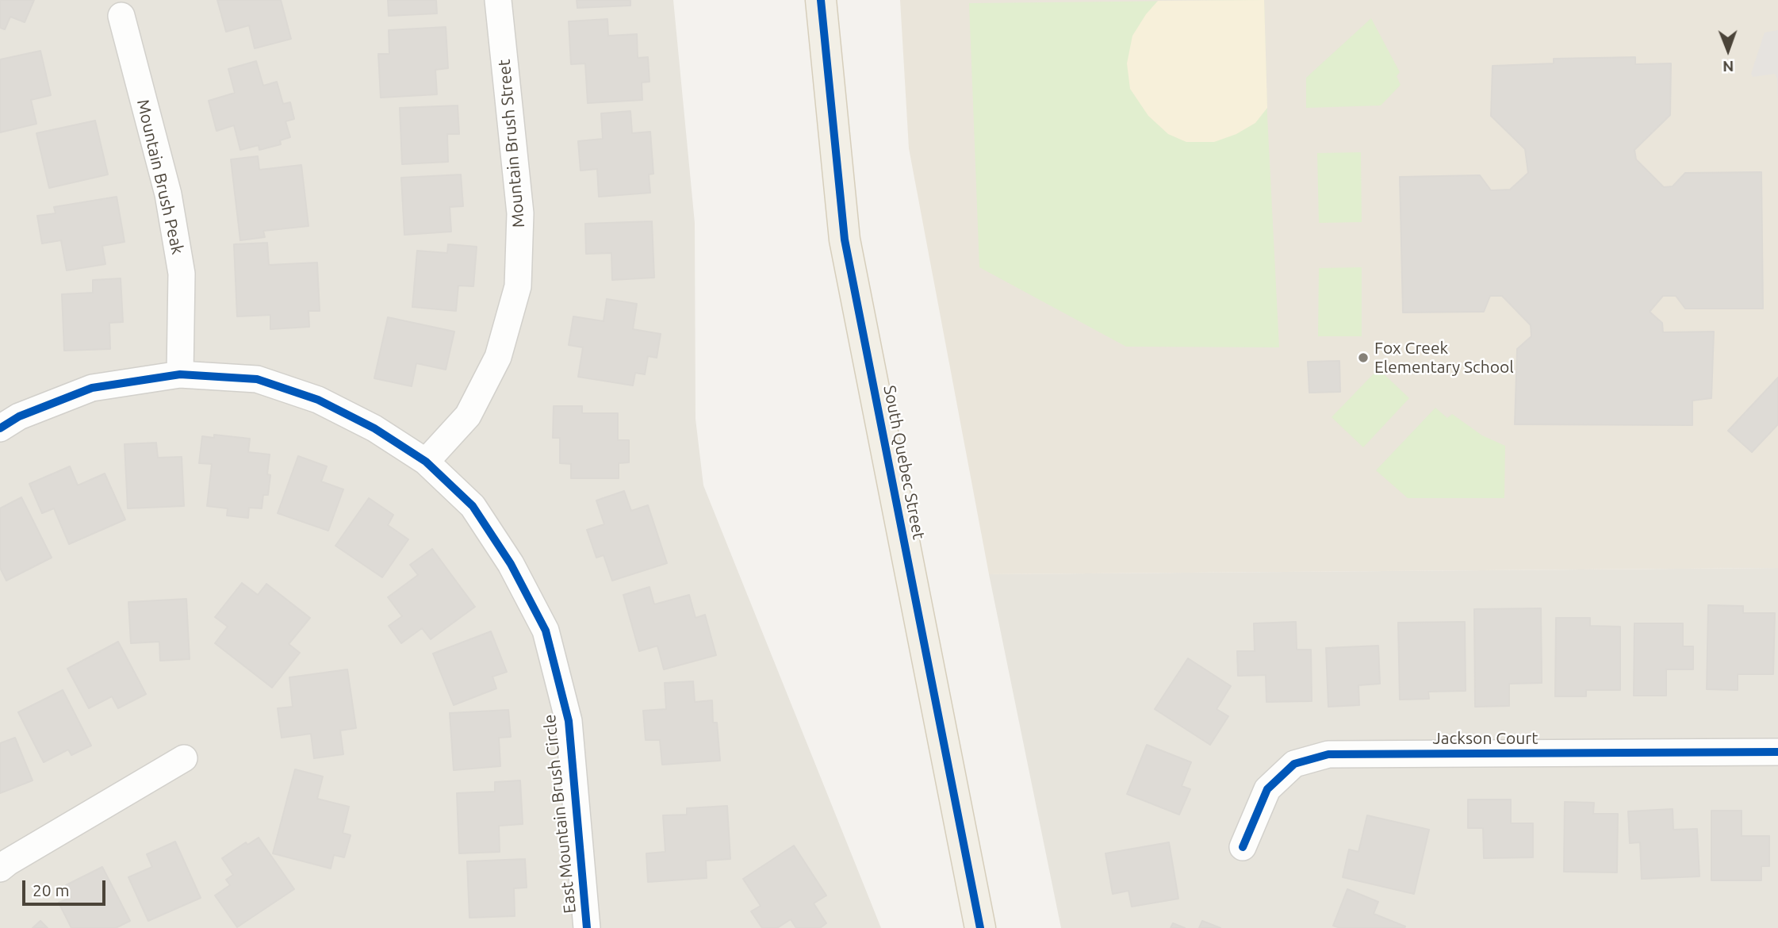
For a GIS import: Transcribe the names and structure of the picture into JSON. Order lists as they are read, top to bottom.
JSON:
{
  "streets": {
    "main road": ["South Quebec Street"],
    "street": [
      "Mountain Brush Street",
      "Mountain Brush Peak",
      "Jackson Court",
      "East Mountain Brush Circle"
    ]
  },
  "crossings": [
    ["Mountain Brush Street", "East Mountain Brush Circle"],
    ["Mountain Brush Peak", "East Mountain Brush Circle"]
  ],
  "places": ["Fox Creek Elementary School"],
  "scale_bar": "20 m",
  "north": "bottom"
}
